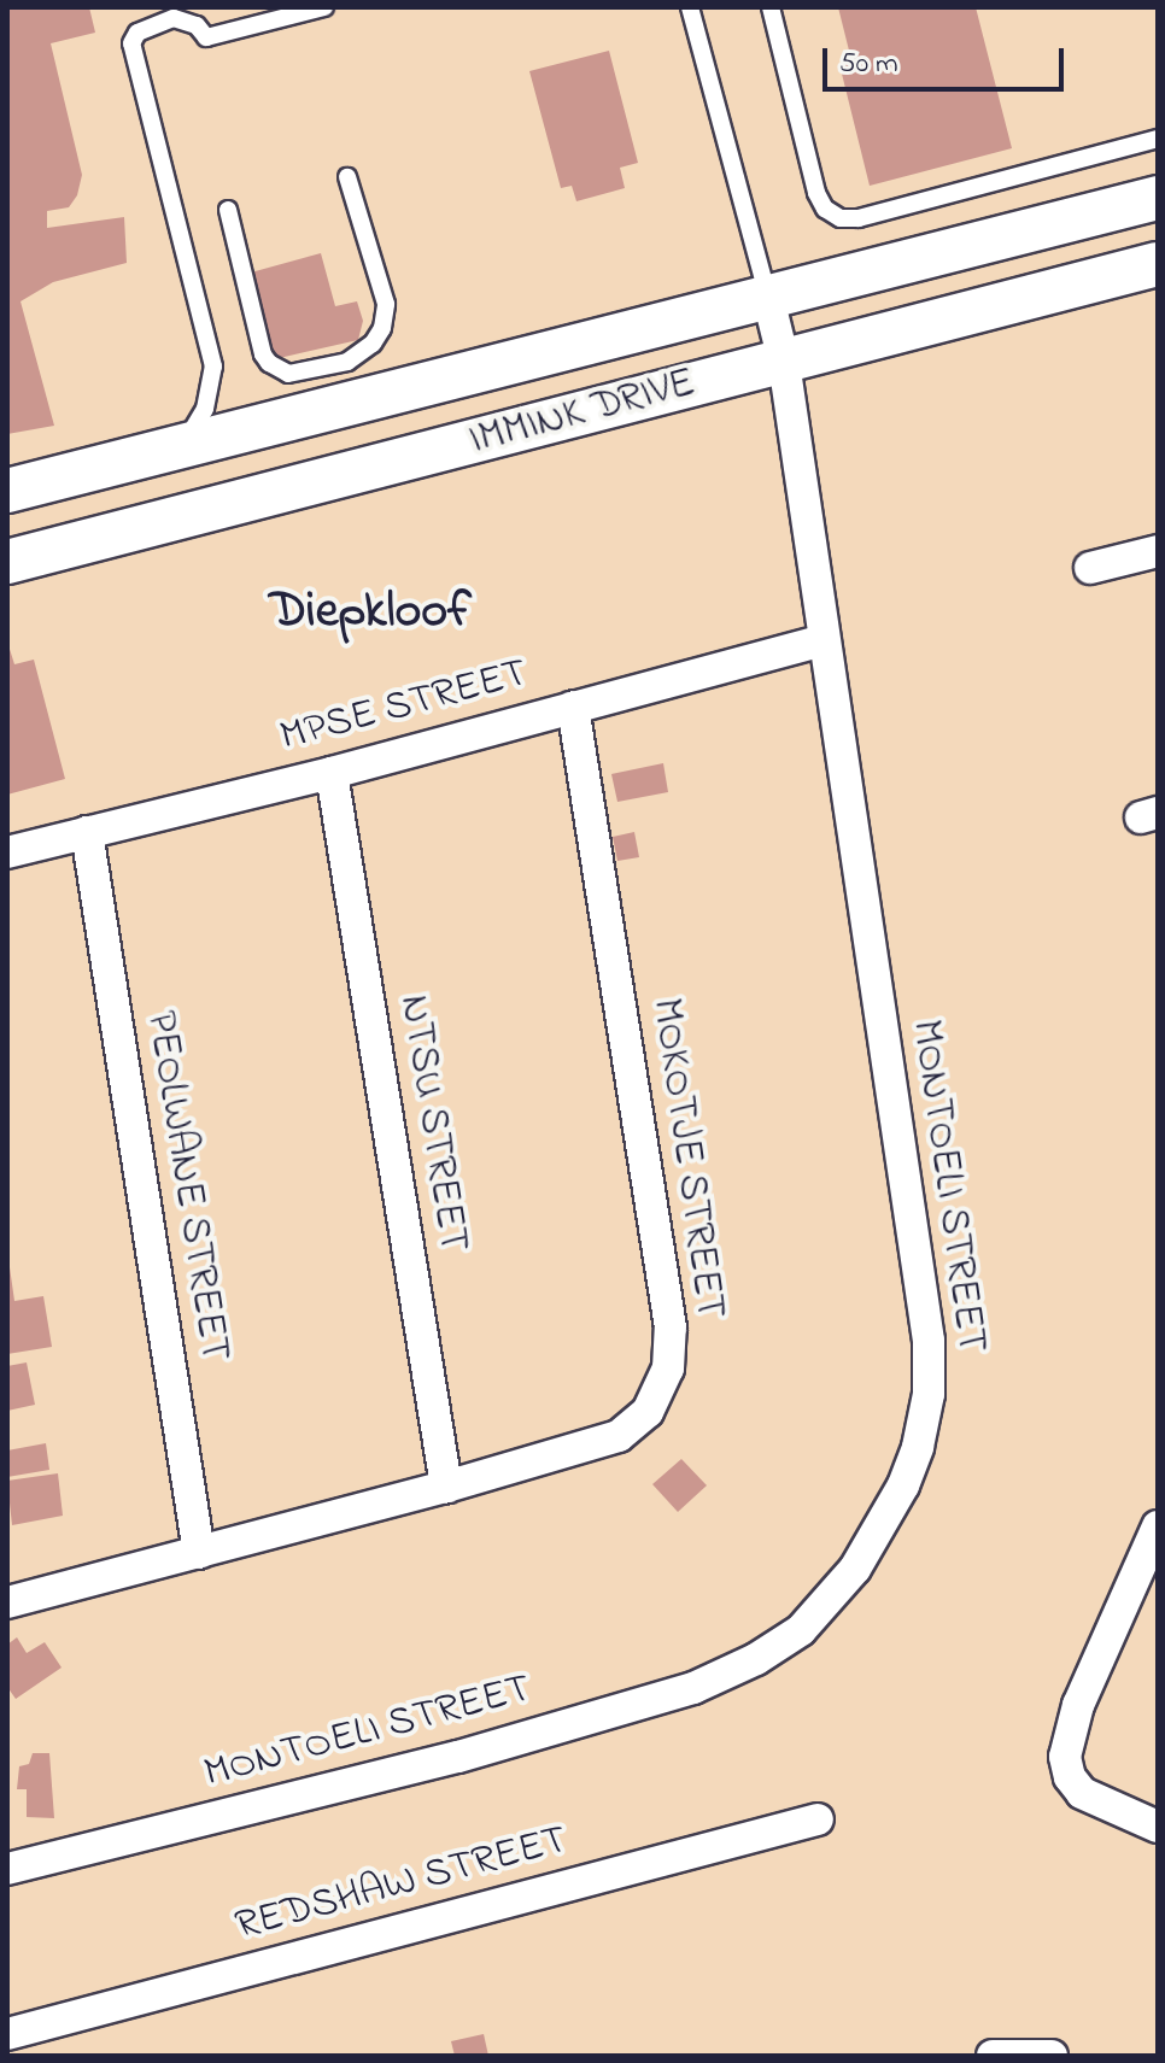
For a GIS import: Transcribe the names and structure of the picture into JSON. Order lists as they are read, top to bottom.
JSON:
{
  "streets": {
    "main road": ["IMMINK DRIVE"],
    "street": [
      "MPSE STREET",
      "NTSU STREET",
      "MOKOTJE STREET",
      "PEOLWANE STREET",
      "MONTOELI STREET",
      "REDSHAW STREET"
    ]
  },
  "crossings": [
    ["IMMINK DRIVE", "MONTOELI STREET"],
    ["MPSE STREET", "NTSU STREET"],
    ["MPSE STREET", "MOKOTJE STREET"],
    ["MPSE STREET", "PEOLWANE STREET"],
    ["MPSE STREET", "MONTOELI STREET"],
    ["NTSU STREET", "MOKOTJE STREET"],
    ["MOKOTJE STREET", "PEOLWANE STREET"]
  ],
  "districts": ["Diepkloof"],
  "scale_bar": "50 m"
}
